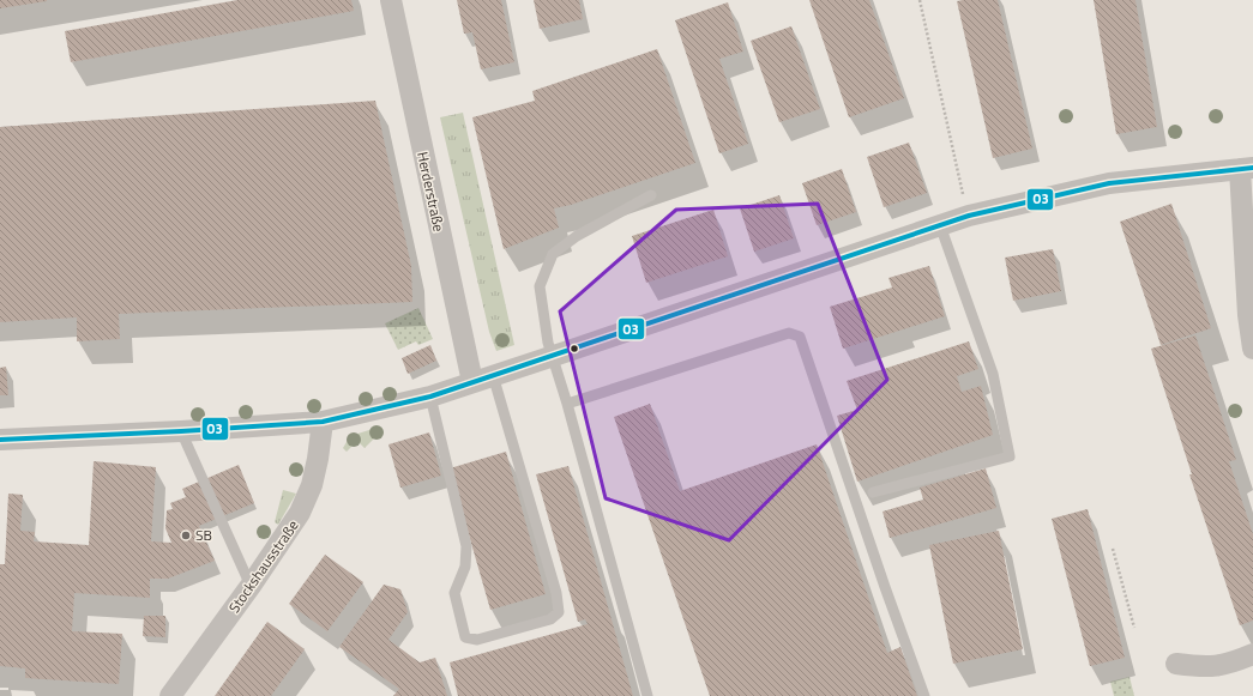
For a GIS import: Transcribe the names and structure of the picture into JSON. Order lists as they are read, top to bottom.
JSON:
{
  "streets": {
    "street": ["Herderstraße", "Stockshausstraße"]
  },
  "places": ["SB"],
  "lines": ["transit line O3"]
}
